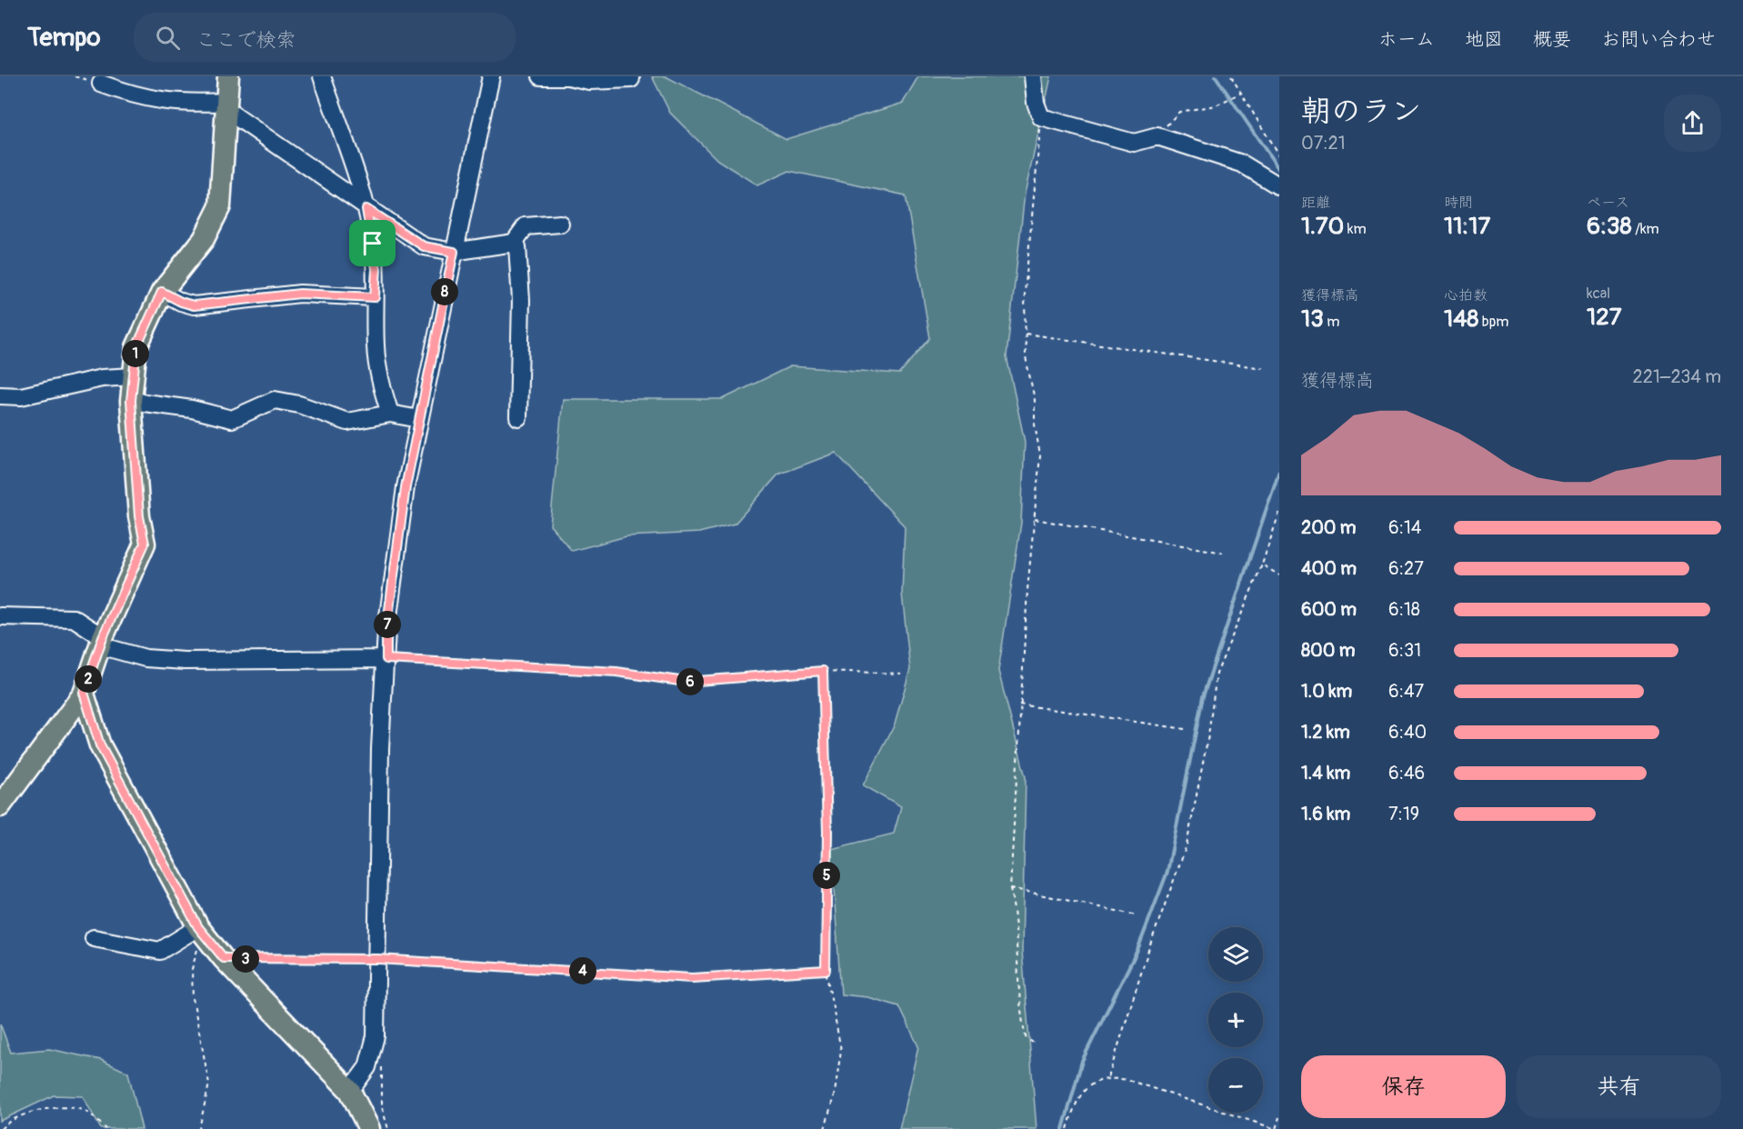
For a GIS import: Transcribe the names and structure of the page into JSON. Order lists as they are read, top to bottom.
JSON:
{
  "page": {
    "header": "Tempo",
    "search": "ここで検索",
    "nav": [
      "ホーム",
      "地図",
      "概要",
      "お問い合わせ"
    ],
    "heading": ["朝のラン", "07:21"],
    "stats": [
      ["距離", "1.70 km"],
      ["時間", "11:17"],
      ["ペース", "6:38 /km"],
      ["獲得標高", "13 m"],
      ["心拍数", "148 bpm"],
      ["kcal", "127"]
    ],
    "pins": [
      "8",
      "1",
      "7",
      "2",
      "6",
      "5",
      "3",
      "4"
    ],
    "chart": ["獲得標高", "221–234 m"],
    "list": [
      {
        "name": "200 m",
        "note": "6:14"
      },
      {
        "name": "400 m",
        "note": "6:27"
      },
      {
        "name": "600 m",
        "note": "6:18"
      },
      {
        "name": "800 m",
        "note": "6:31"
      },
      {
        "name": "1.0 km",
        "note": "6:47"
      },
      {
        "name": "1.2 km",
        "note": "6:40"
      },
      {
        "name": "1.4 km",
        "note": "6:46"
      },
      {
        "name": "1.6 km",
        "note": "7:19"
      }
    ],
    "map_buttons": ["+", "−"],
    "buttons": ["保存", "共有"]
  }
}
